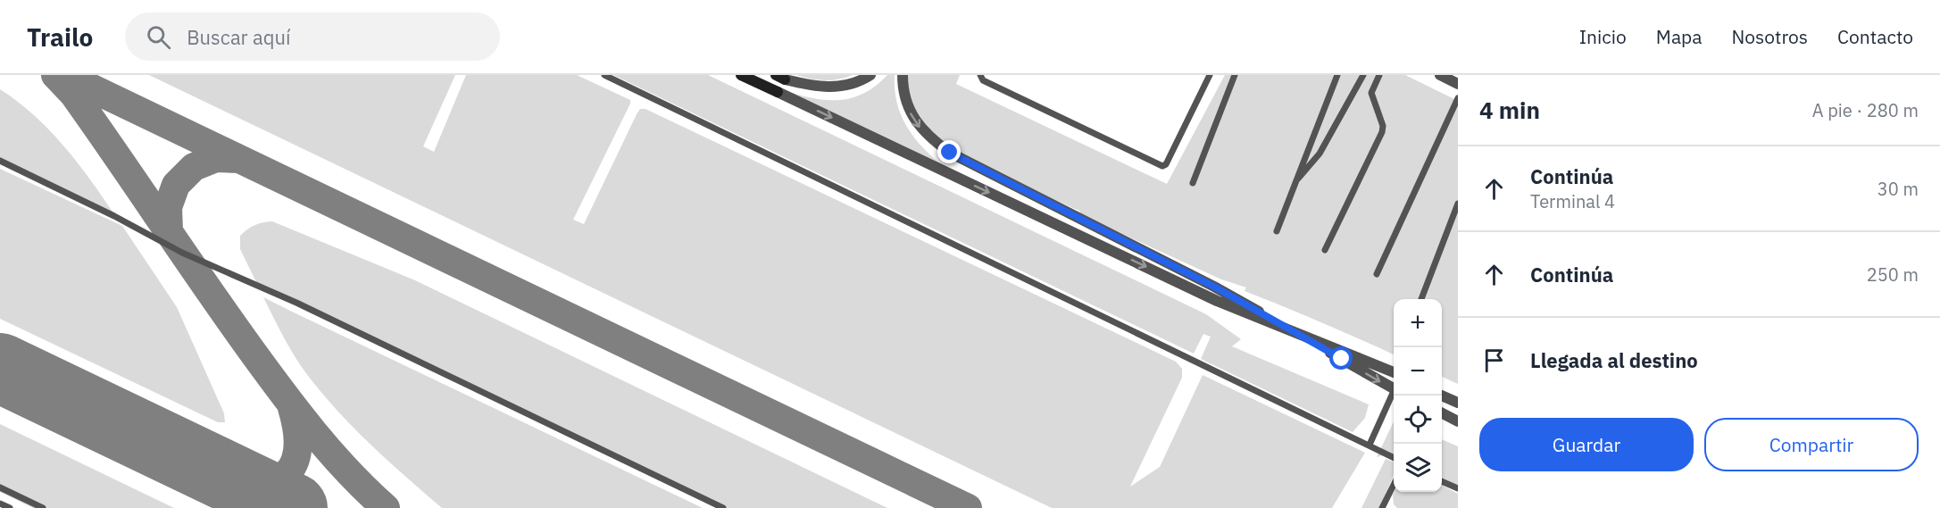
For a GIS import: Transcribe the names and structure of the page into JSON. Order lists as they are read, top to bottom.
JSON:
{
  "page": {
    "header": "Trailo",
    "search": "Buscar aquí",
    "nav": [
      "Inicio",
      "Mapa",
      "Nosotros",
      "Contacto"
    ],
    "heading": ["4 min", "A pie · 280 m"],
    "list": [
      ["Continúa", "Terminal 4", "30 m"],
      ["Continúa", "250 m"],
      "Llegada al destino"
    ],
    "map_buttons": ["+", "−"],
    "buttons": ["Guardar", "Compartir"]
  }
}
